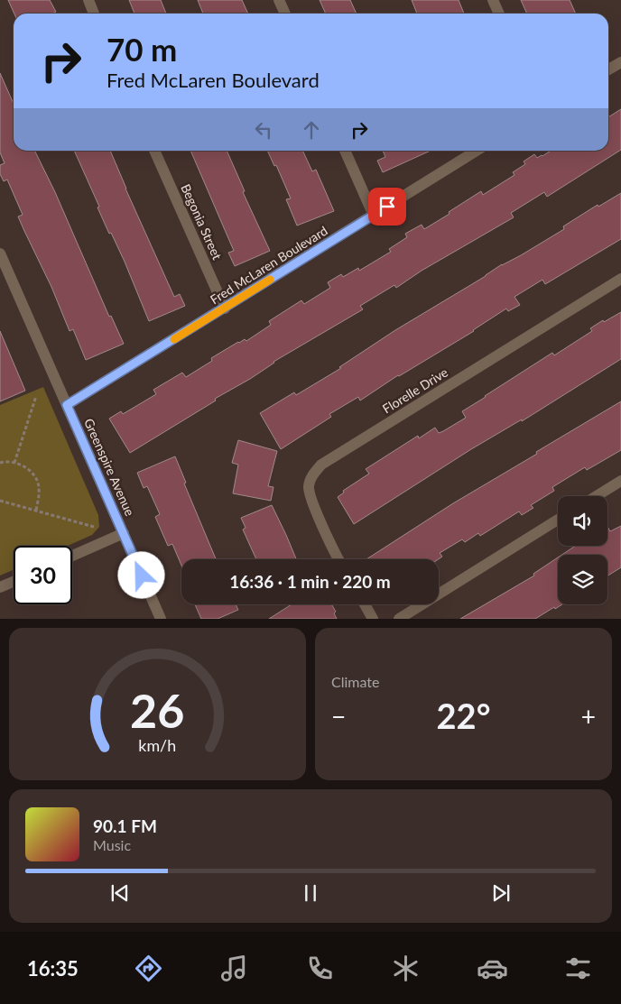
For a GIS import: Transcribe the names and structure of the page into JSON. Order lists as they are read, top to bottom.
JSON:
{
  "streets": {
    "street": [
      "Begonia Street",
      "Fred McLaren Boulevard",
      "Florelle Drive",
      "Greenspire Avenue"
    ]
  },
  "crossings": [
    ["Begonia Street", "Fred McLaren Boulevard"],
    ["Fred McLaren Boulevard", "Greenspire Avenue"]
  ],
  "page": {
    "turn": ["70 m", "Fred McLaren Boulevard"],
    "limit": "30",
    "trip": "16:36 · 1 min · 220 m",
    "tile": "Climate",
    "heat": ["−", "22°", "+"],
    "song": ["90.1 FM", "Music"],
    "tabs": "16:35",
    "gauge": ["26", "km/h"]
  }
}
